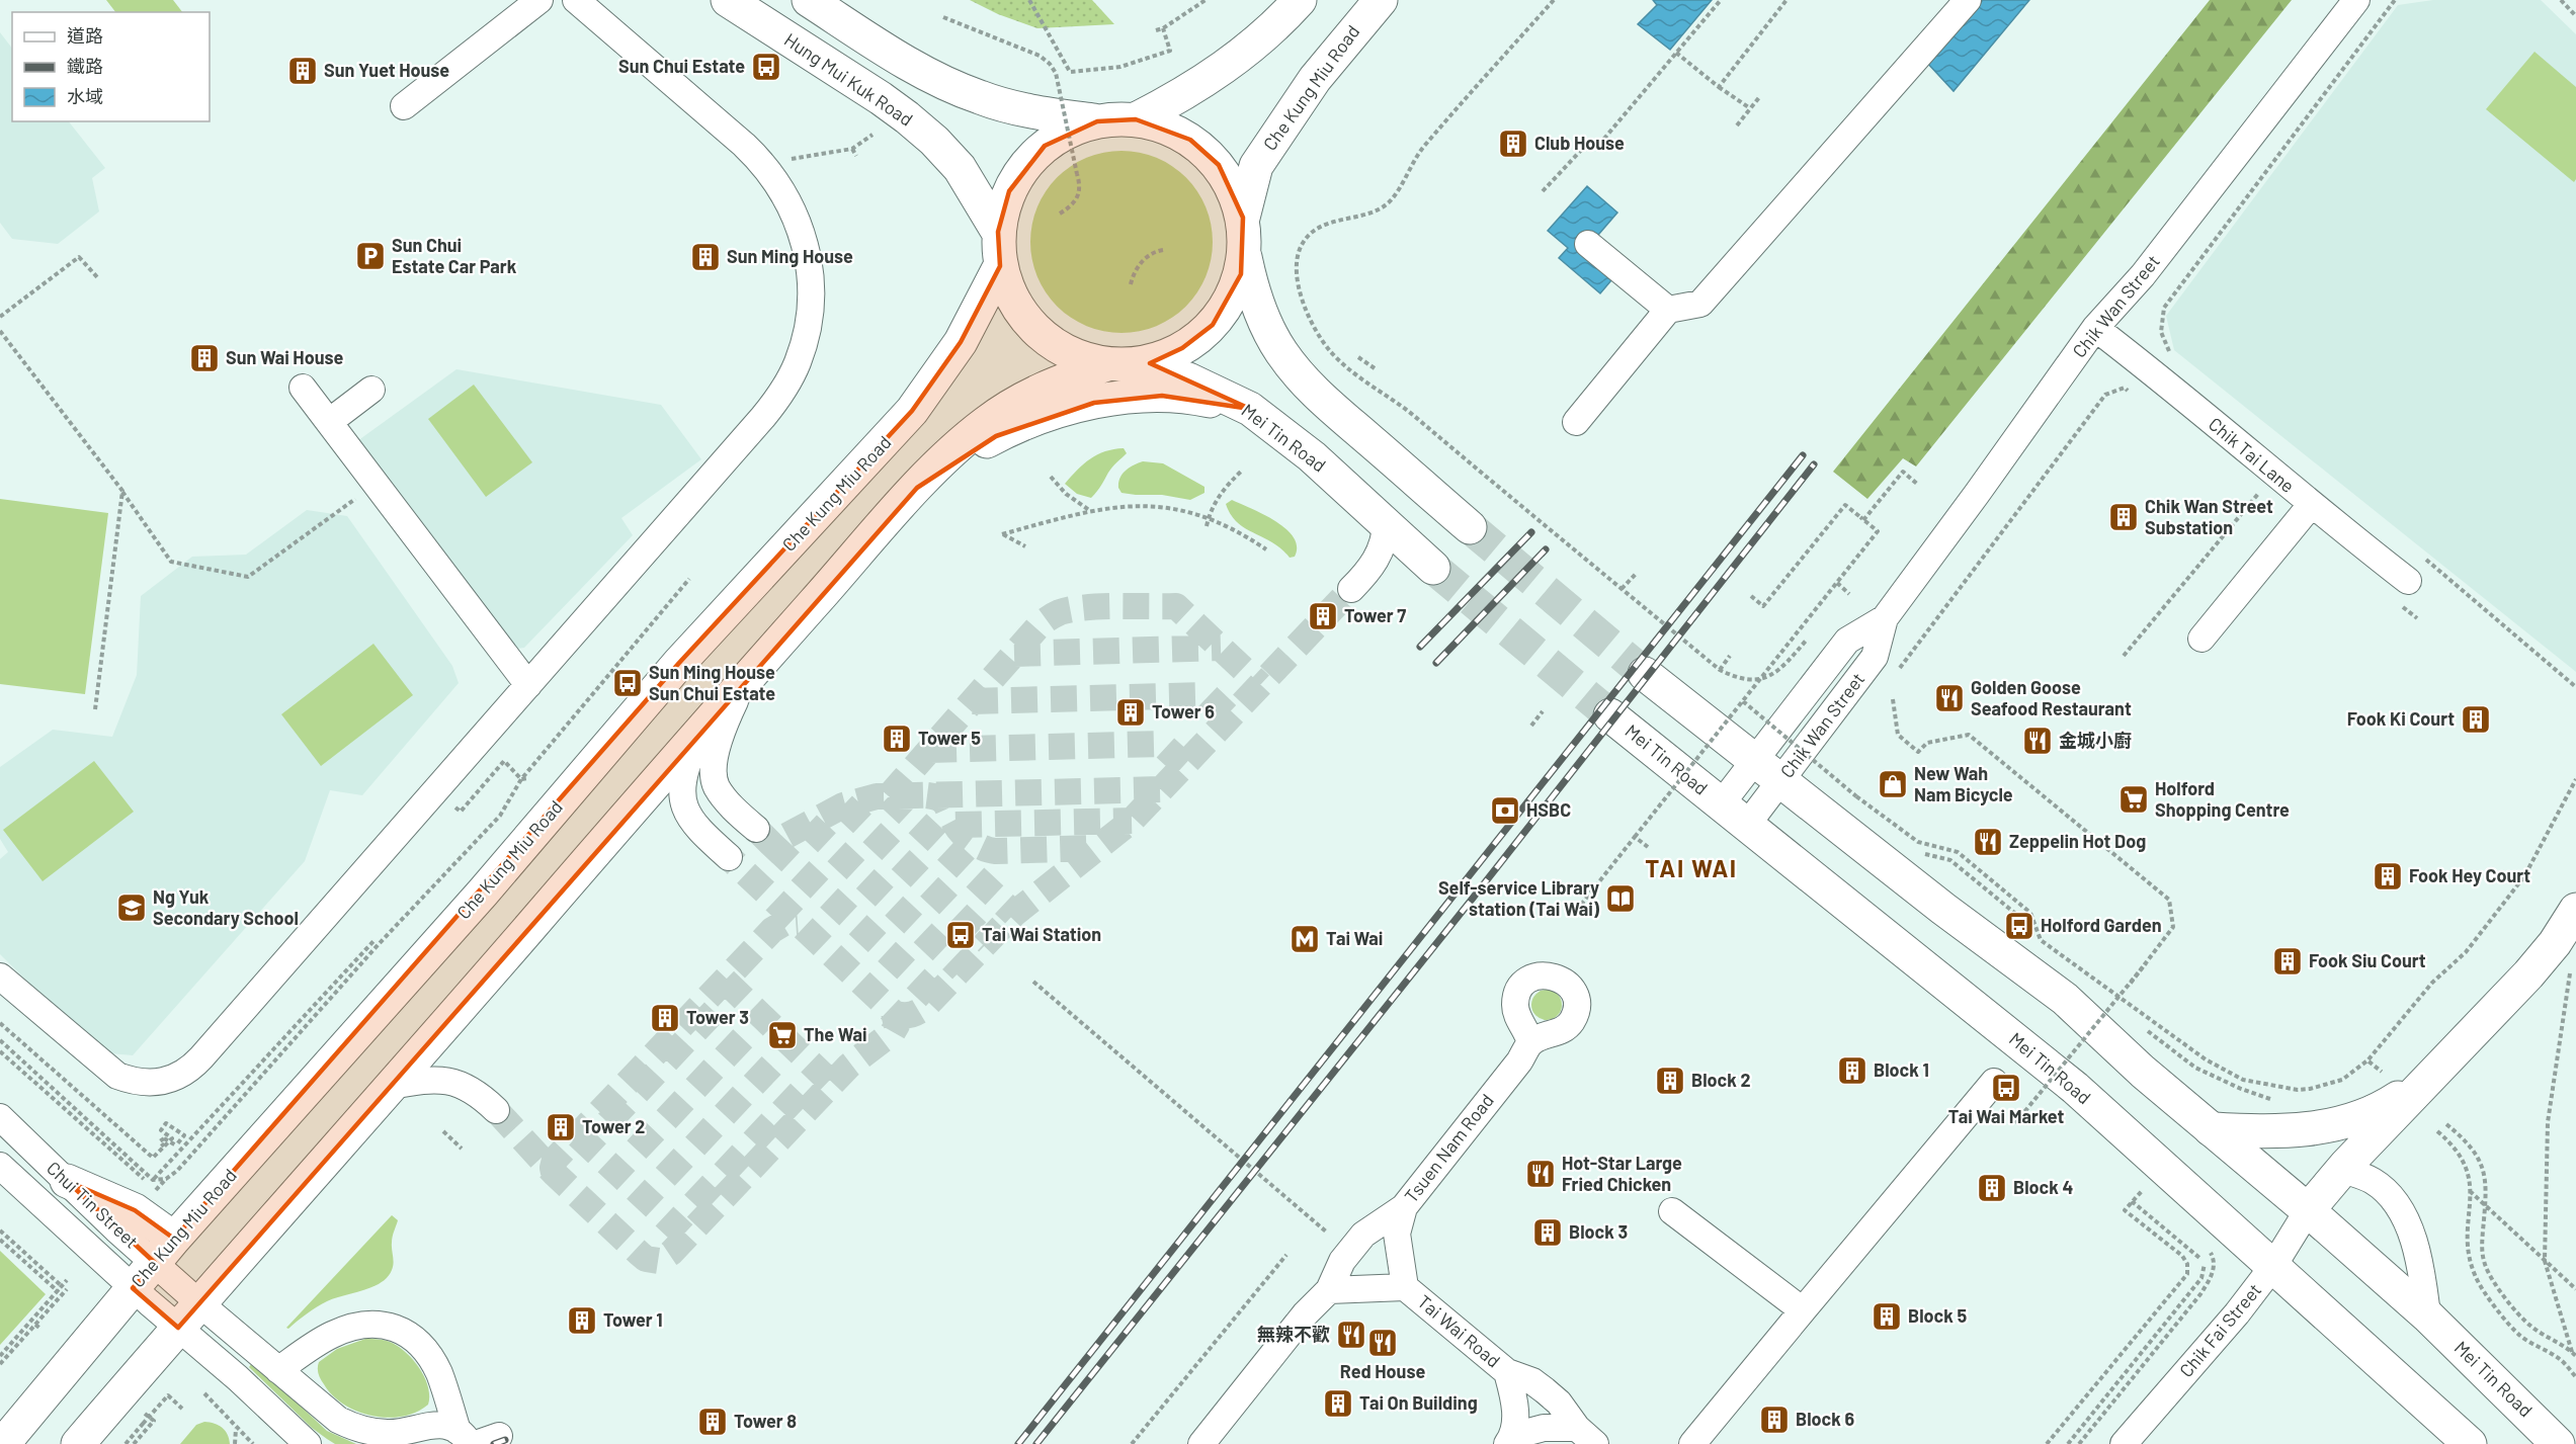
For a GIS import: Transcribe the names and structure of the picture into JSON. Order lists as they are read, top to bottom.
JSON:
{
  "streets": {
    "main road": ["Hung Mui Kuk Road", "Che Kung Miu Road", "Mei Tin Road"],
    "street": [
      "Chik Wan Street",
      "Chik Tai Lane",
      "Tsuen Nam Road",
      "Chui Tin Street",
      "Chik Fai Street",
      "Tai Wai Road"
    ]
  },
  "crossings": [
    ["Hung Mui Kuk Road", "Che Kung Miu Road"],
    ["Che Kung Miu Road", "Mei Tin Road"],
    ["Che Kung Miu Road", "Chui Tin Street"],
    ["Chik Wan Street", "Mei Tin Road"],
    ["Chik Wan Street", "Chik Tai Lane"],
    ["Mei Tin Road", "Chik Fai Street"],
    ["Tsuen Nam Road", "Tai Wai Road"]
  ],
  "districts": ["TAI WAI"],
  "places": {
    "bus stop": [
      "Sun Chui Estate",
      "Sun Ming House Sun Chui Estate",
      "Holford Garden",
      "Tai Wai Station",
      "Tai Wai Market"
    ],
    "building": [
      "Sun Yuet House",
      "Club House",
      "Sun Ming House",
      "Sun Wai House",
      "Chik Wan Street Substation",
      "Tower 7",
      "Tower 6",
      "Fook Ki Court",
      "Tower 5",
      "Fook Hey Court",
      "Fook Siu Court",
      "Tower 3",
      "Block 1",
      "Block 2",
      "Tower 2",
      "Block 4",
      "Block 3",
      "Block 5",
      "Tower 1",
      "Tai On Building",
      "Block 6",
      "Tower 8"
    ],
    "parking": ["Sun Chui Estate Car Park"],
    "restaurant": [
      "Golden Goose Seafood Restaurant",
      "金城小廚",
      "Zeppelin Hot Dog",
      "Hot-Star Large Fried Chicken",
      "無辣不歡",
      "Red House"
    ],
    "shop": ["New Wah Nam Bicycle"],
    "supermarket": ["Holford Shopping Centre", "The Wai"],
    "bank": ["HSBC"],
    "library": ["Self-service Library station (Tai Wai)"],
    "school or university": ["Ng Yuk Secondary School"],
    "metro station": ["Tai Wai"]
  },
  "legend": ["道路", "鐵路", "水域"]
}
